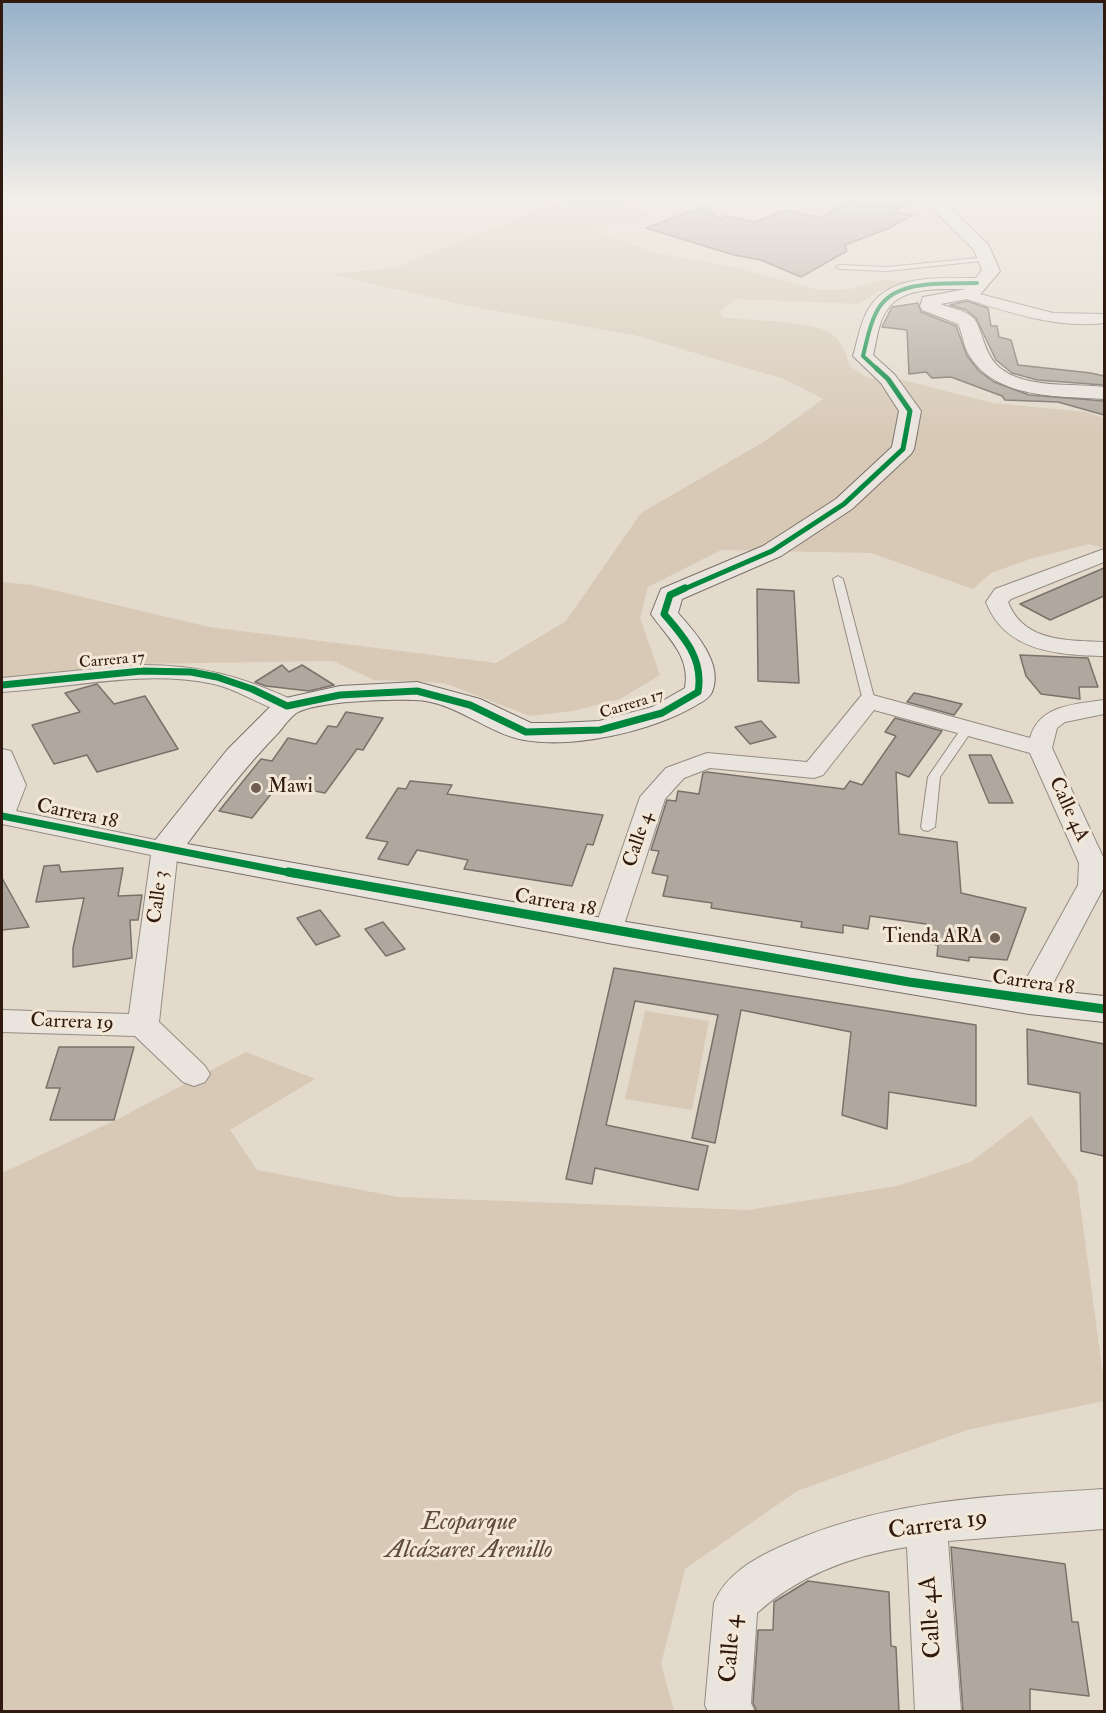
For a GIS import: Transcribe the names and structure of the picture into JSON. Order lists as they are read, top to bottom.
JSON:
{
  "streets": {
    "street": [
      "Carrera 17",
      "Calle 4A",
      "Carrera 18",
      "Calle 4",
      "Calle 3",
      "Carrera 19"
    ]
  },
  "crossings": [
    ["Carrera 17", "Calle 3"],
    ["Calle 4A", "Carrera 18"],
    ["Calle 4A", "Carrera 19"],
    ["Carrera 18", "Calle 4"],
    ["Carrera 18", "Calle 3"],
    ["Calle 4", "Carrera 19"],
    ["Calle 3", "Carrera 19"]
  ],
  "parks": ["Ecoparque Alcázares Arenillo"],
  "places": ["Mawi", "Tienda ARA"]
}
